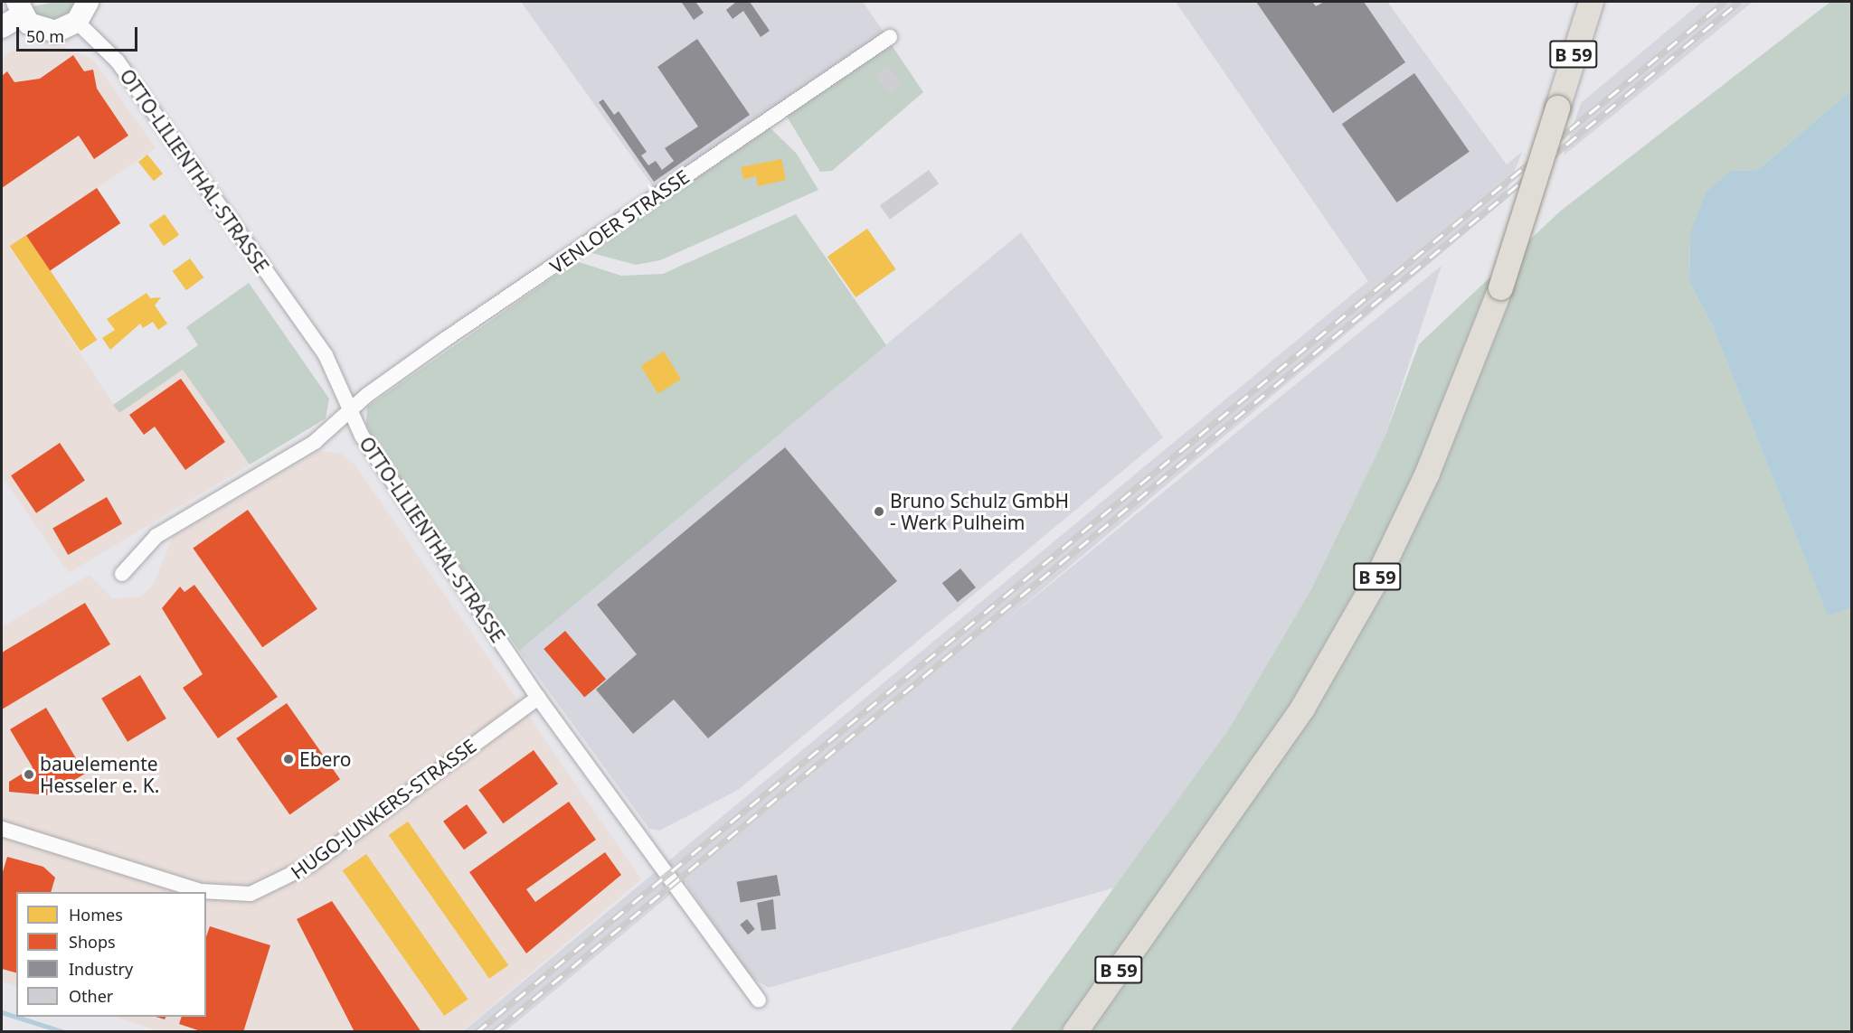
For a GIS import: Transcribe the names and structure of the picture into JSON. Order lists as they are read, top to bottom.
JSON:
{
  "streets": {
    "main road": ["B 59"],
    "street": ["OTTO-LILIENTHAL-STRASSE", "VENLOER STRASSE", "HUGO-JUNKERS-STRASSE"]
  },
  "crossings": [
    ["OTTO-LILIENTHAL-STRASSE", "VENLOER STRASSE"],
    ["OTTO-LILIENTHAL-STRASSE", "HUGO-JUNKERS-STRASSE"]
  ],
  "places": ["Bruno Schulz GmbH - Werk Pulheim", "Ebero", "bauelemente Hesseler e. K."],
  "legend": [
    "Homes",
    "Shops",
    "Industry",
    "Other"
  ],
  "scale_bar": "50 m"
}
